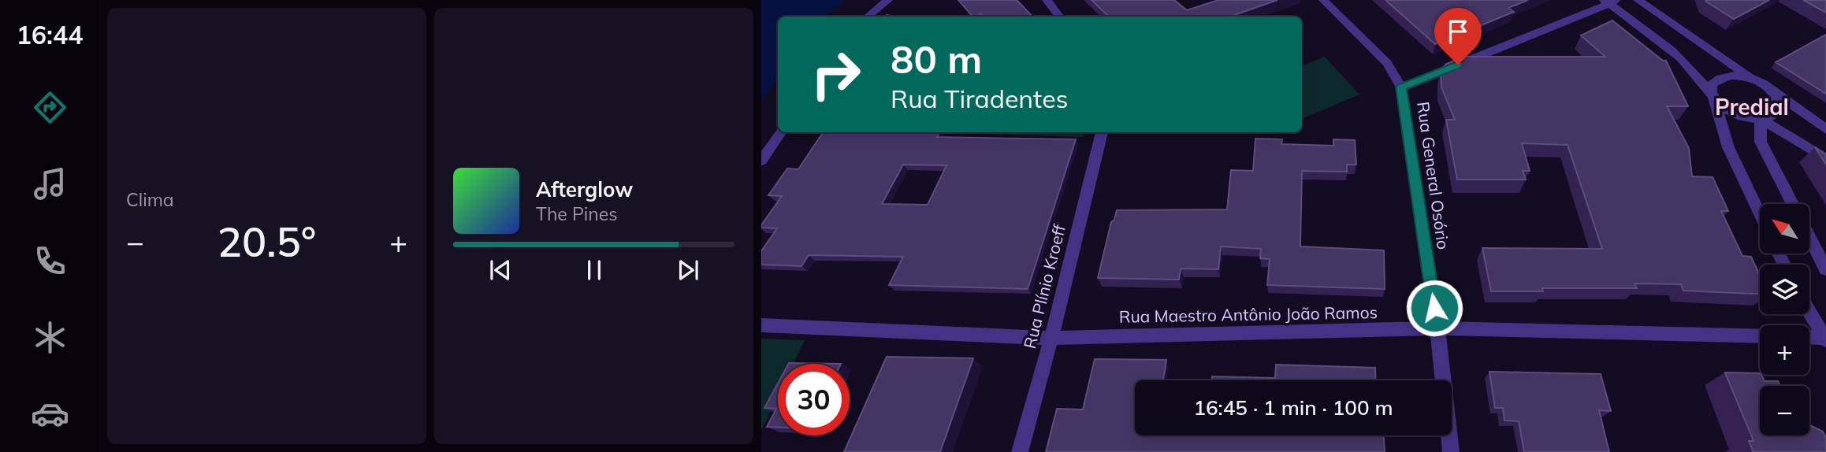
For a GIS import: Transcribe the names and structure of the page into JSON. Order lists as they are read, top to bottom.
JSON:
{
  "streets": {
    "street": ["Rua General Osório", "Rua Plínio Kroeff", "Rua Maestro Antônio João Ramos"]
  },
  "crossings": [
    ["Rua General Osório", "Rua Maestro Antônio João Ramos"],
    ["Rua Plínio Kroeff", "Rua Maestro Antônio João Ramos"]
  ],
  "districts": ["Predial"],
  "north": "top left",
  "page": {
    "tabs": "16:44",
    "tile": "Clima",
    "turn": ["80 m", "Rua Tiradentes"],
    "song": ["Afterglow", "The Pines"],
    "map_buttons": ["+", "−"],
    "heat": ["−", "20.5°", "+"],
    "limit": "30",
    "trip": "16:45 · 1 min · 100 m"
  }
}
